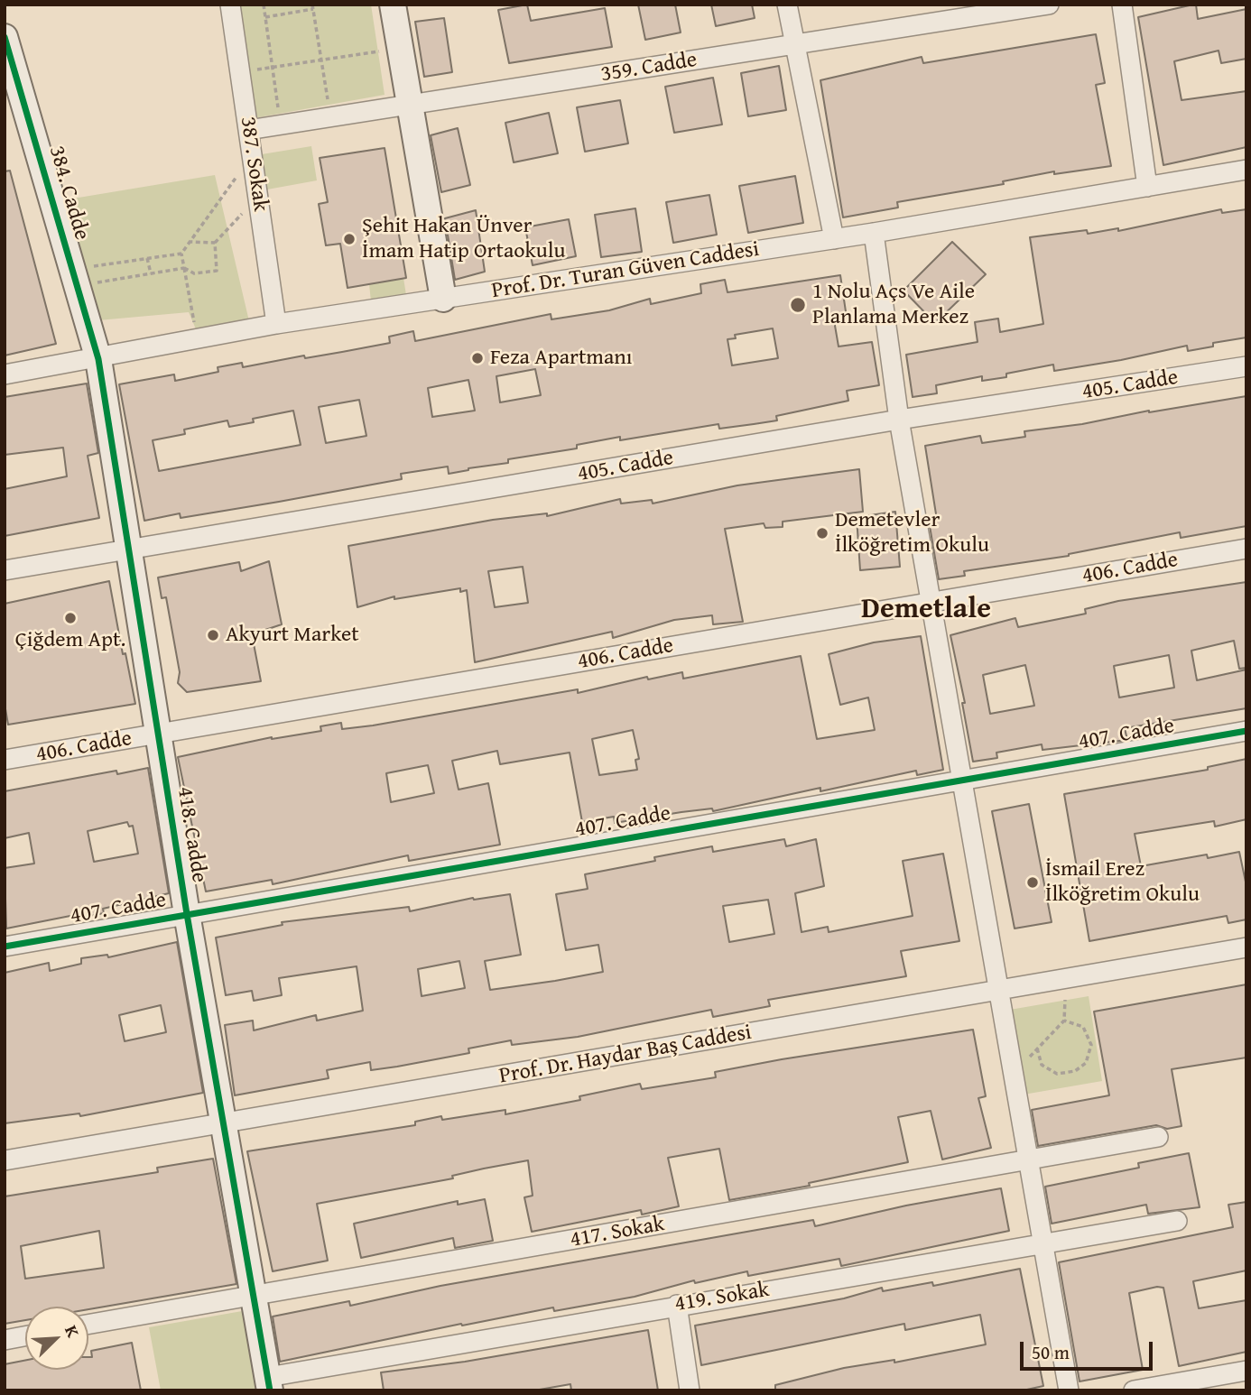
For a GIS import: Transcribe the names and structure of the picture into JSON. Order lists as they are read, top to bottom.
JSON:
{
  "streets": {
    "street": [
      "359. Cadde",
      "387. Sokak",
      "384. Cadde",
      "Prof. Dr. Turan Güven Caddesi",
      "405. Cadde",
      "406. Cadde",
      "407. Cadde",
      "418. Cadde",
      "Prof. Dr. Haydar Baş Caddesi",
      "417. Sokak",
      "419. Sokak"
    ]
  },
  "crossings": [
    ["359. Cadde", "387. Sokak"],
    ["387. Sokak", "Prof. Dr. Turan Güven Caddesi"],
    ["384. Cadde", "Prof. Dr. Turan Güven Caddesi"],
    ["384. Cadde", "418. Cadde"],
    ["Prof. Dr. Turan Güven Caddesi", "418. Cadde"],
    ["405. Cadde", "418. Cadde"],
    ["406. Cadde", "418. Cadde"],
    ["407. Cadde", "418. Cadde"],
    ["418. Cadde", "Prof. Dr. Haydar Baş Caddesi"],
    ["418. Cadde", "417. Sokak"],
    ["418. Cadde", "419. Sokak"]
  ],
  "districts": ["Demetlale"],
  "places": [
    "Şehit Hakan Ünver İmam Hatip Ortaokulu",
    "1 Nolu Açs Ve Aile Planlama Merkez",
    "Feza Apartmanı",
    "Demetevler İlköğretim Okulu",
    "Çiğdem Apt.",
    "Akyurt Market",
    "İsmail Erez İlköğretim Okulu"
  ],
  "scale_bar": "50 m",
  "north": "top right"
}
